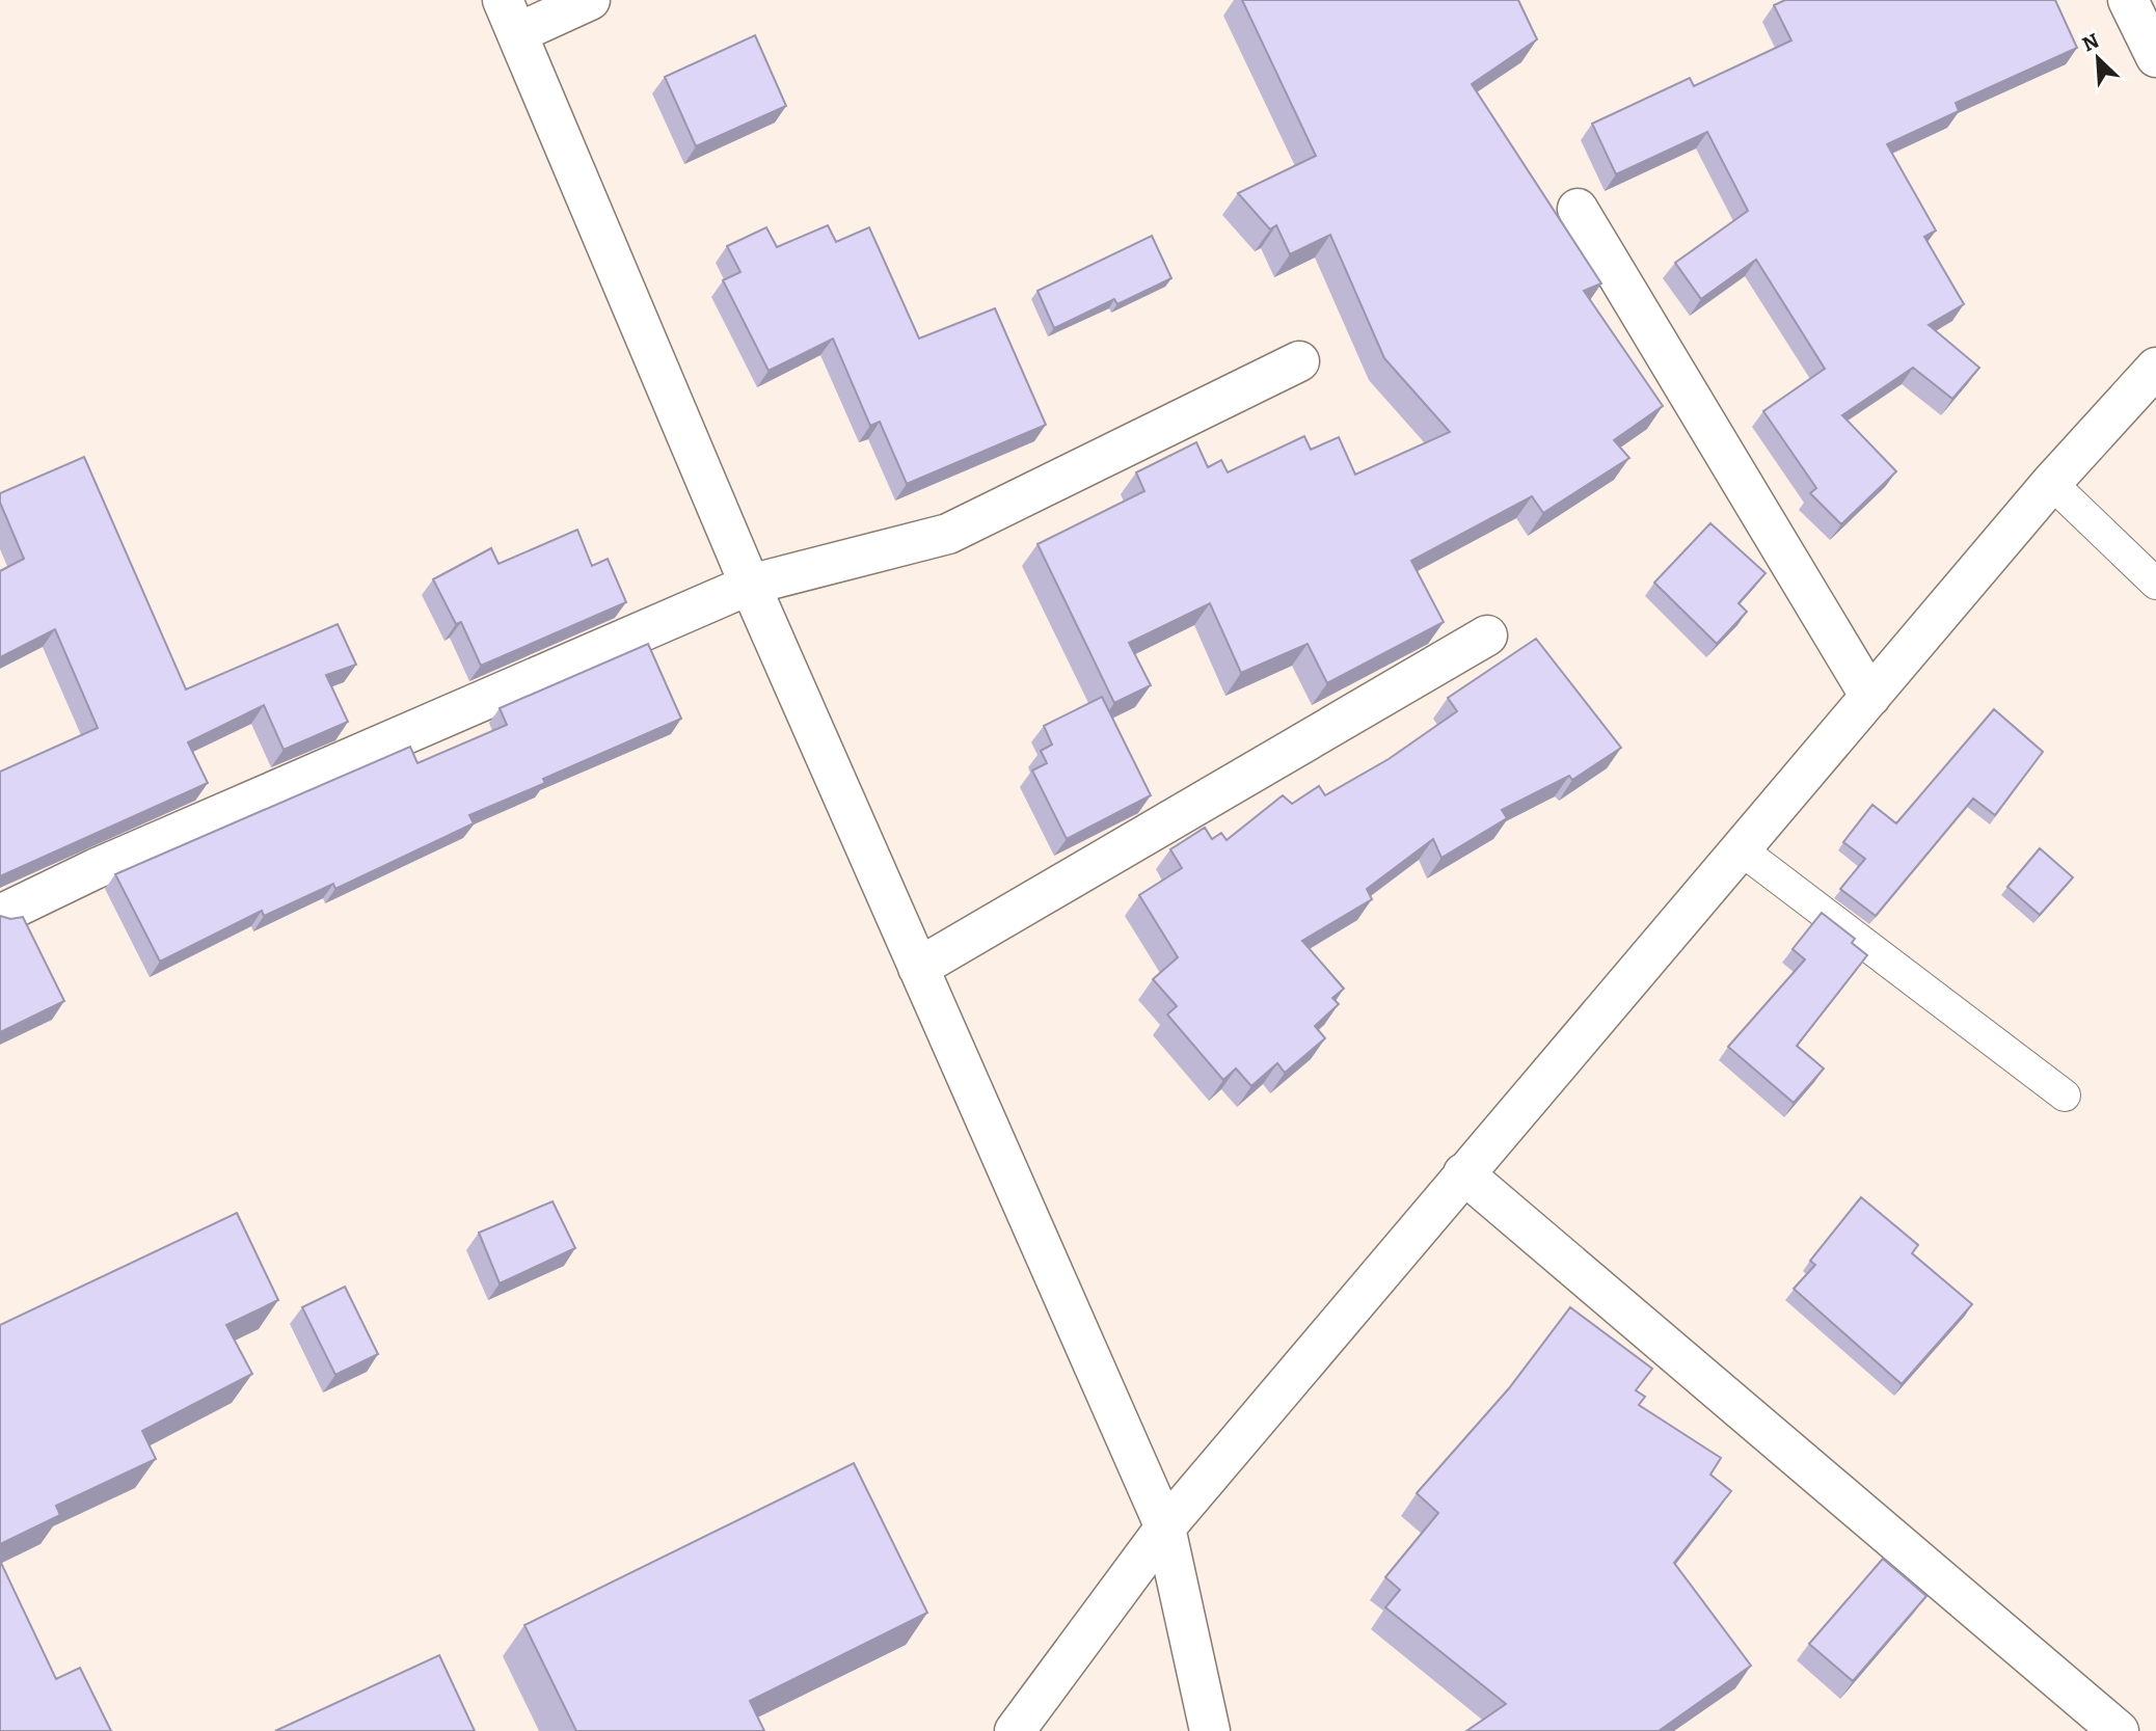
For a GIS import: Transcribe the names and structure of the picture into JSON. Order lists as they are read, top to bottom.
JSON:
{
  "north": "top left"
}
